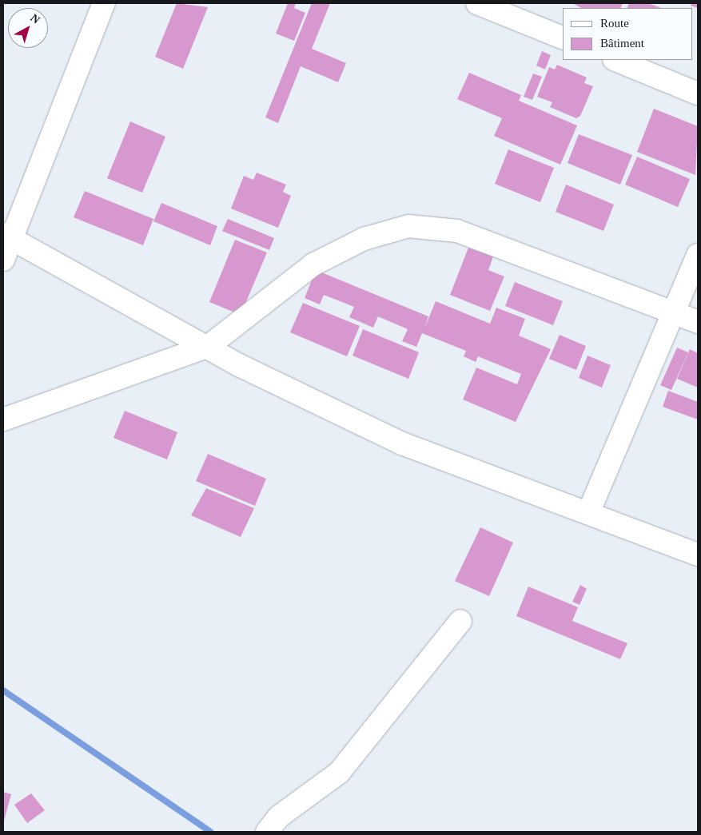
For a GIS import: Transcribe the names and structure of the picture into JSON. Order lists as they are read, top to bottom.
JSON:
{
  "legend": ["Route", "Bâtiment"],
  "north": "top right"
}
